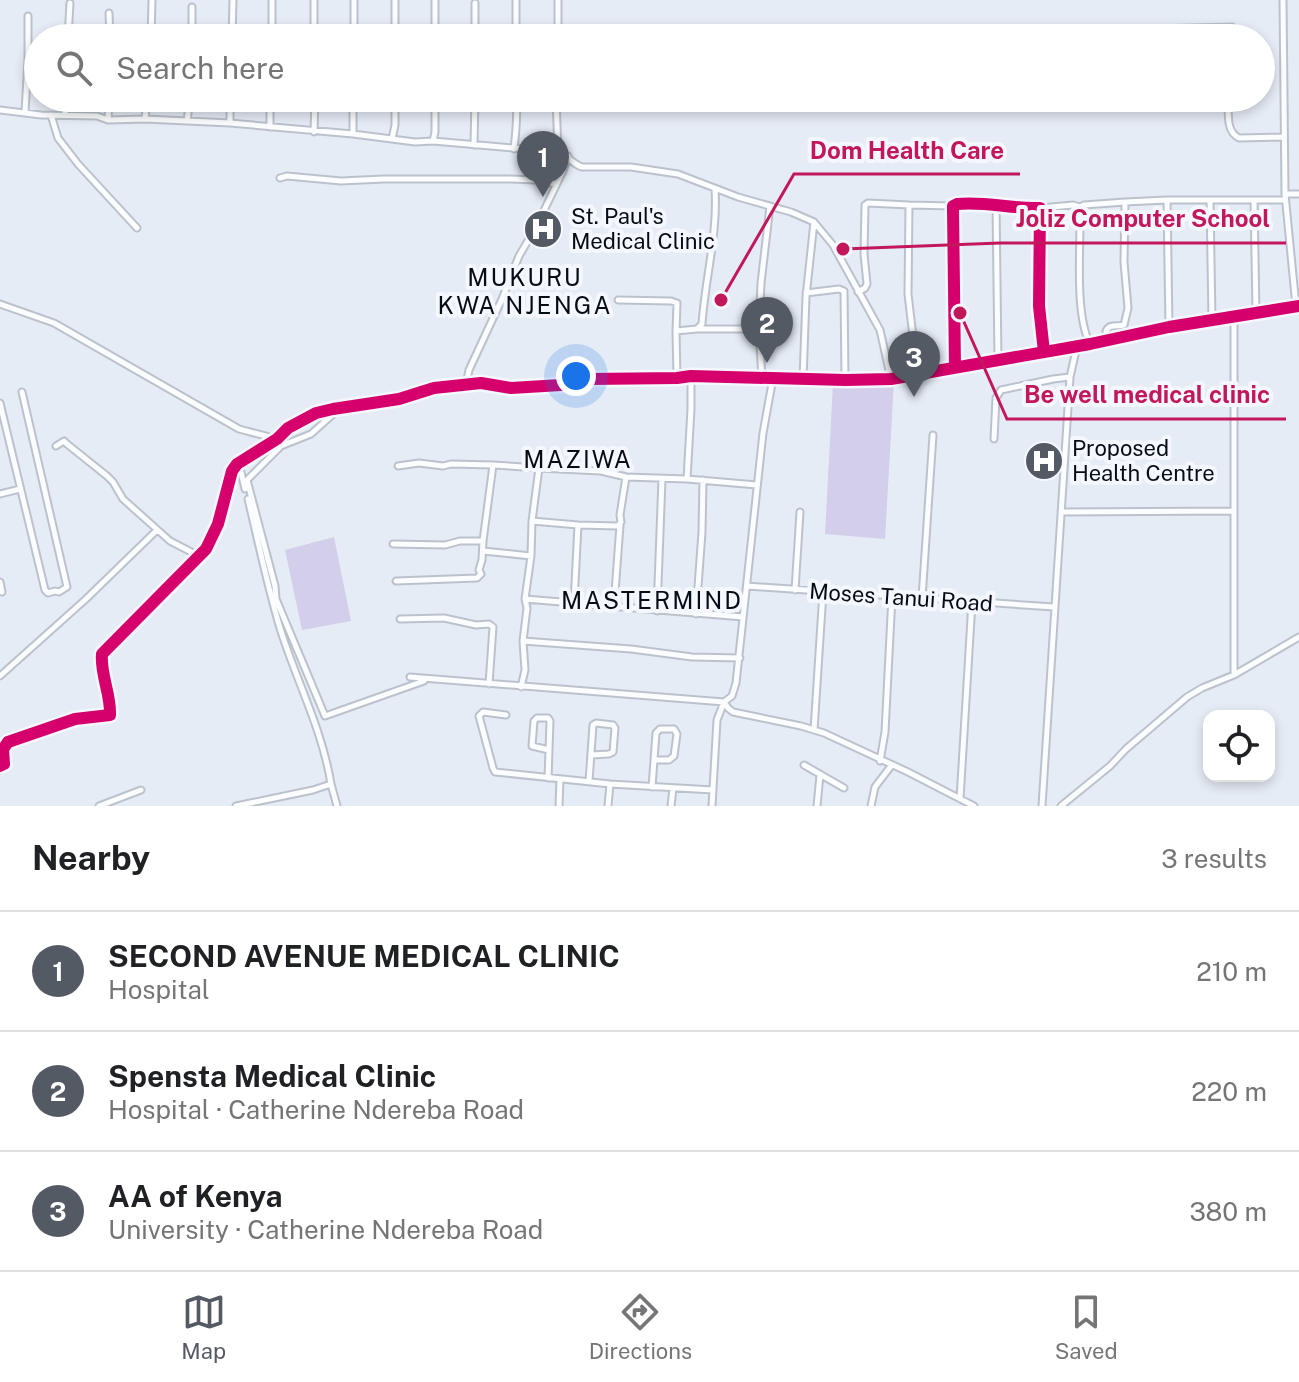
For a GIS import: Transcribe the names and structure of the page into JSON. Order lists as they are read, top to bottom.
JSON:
{
  "streets": {
    "street": ["Moses Tanui Road"]
  },
  "districts": ["MUKURU KWA NJENGA", "MAZIWA", "MASTERMIND"],
  "places": {
    "hospital": ["St. Paul's Medical Clinic", "Proposed Health Centre"],
    "other": ["Joliz Computer School", "Dom Health Care", "Be well medical clinic"]
  },
  "page": {
    "search": "Search here",
    "pins": ["1", "2", "3"],
    "heading": ["Nearby", "3 results"],
    "list": [
      {
        "mark": "1",
        "name": "SECOND AVENUE MEDICAL CLINIC",
        "note": "Hospital",
        "value": "210 m"
      },
      {
        "mark": "2",
        "name": "Spensta Medical Clinic",
        "note": "Hospital · Catherine Ndereba Road",
        "value": "220 m"
      },
      {
        "mark": "3",
        "name": "AA of Kenya",
        "note": "University · Catherine Ndereba Road",
        "value": "380 m"
      }
    ],
    "nav": ["Map", "Directions", "Saved"]
  }
}
